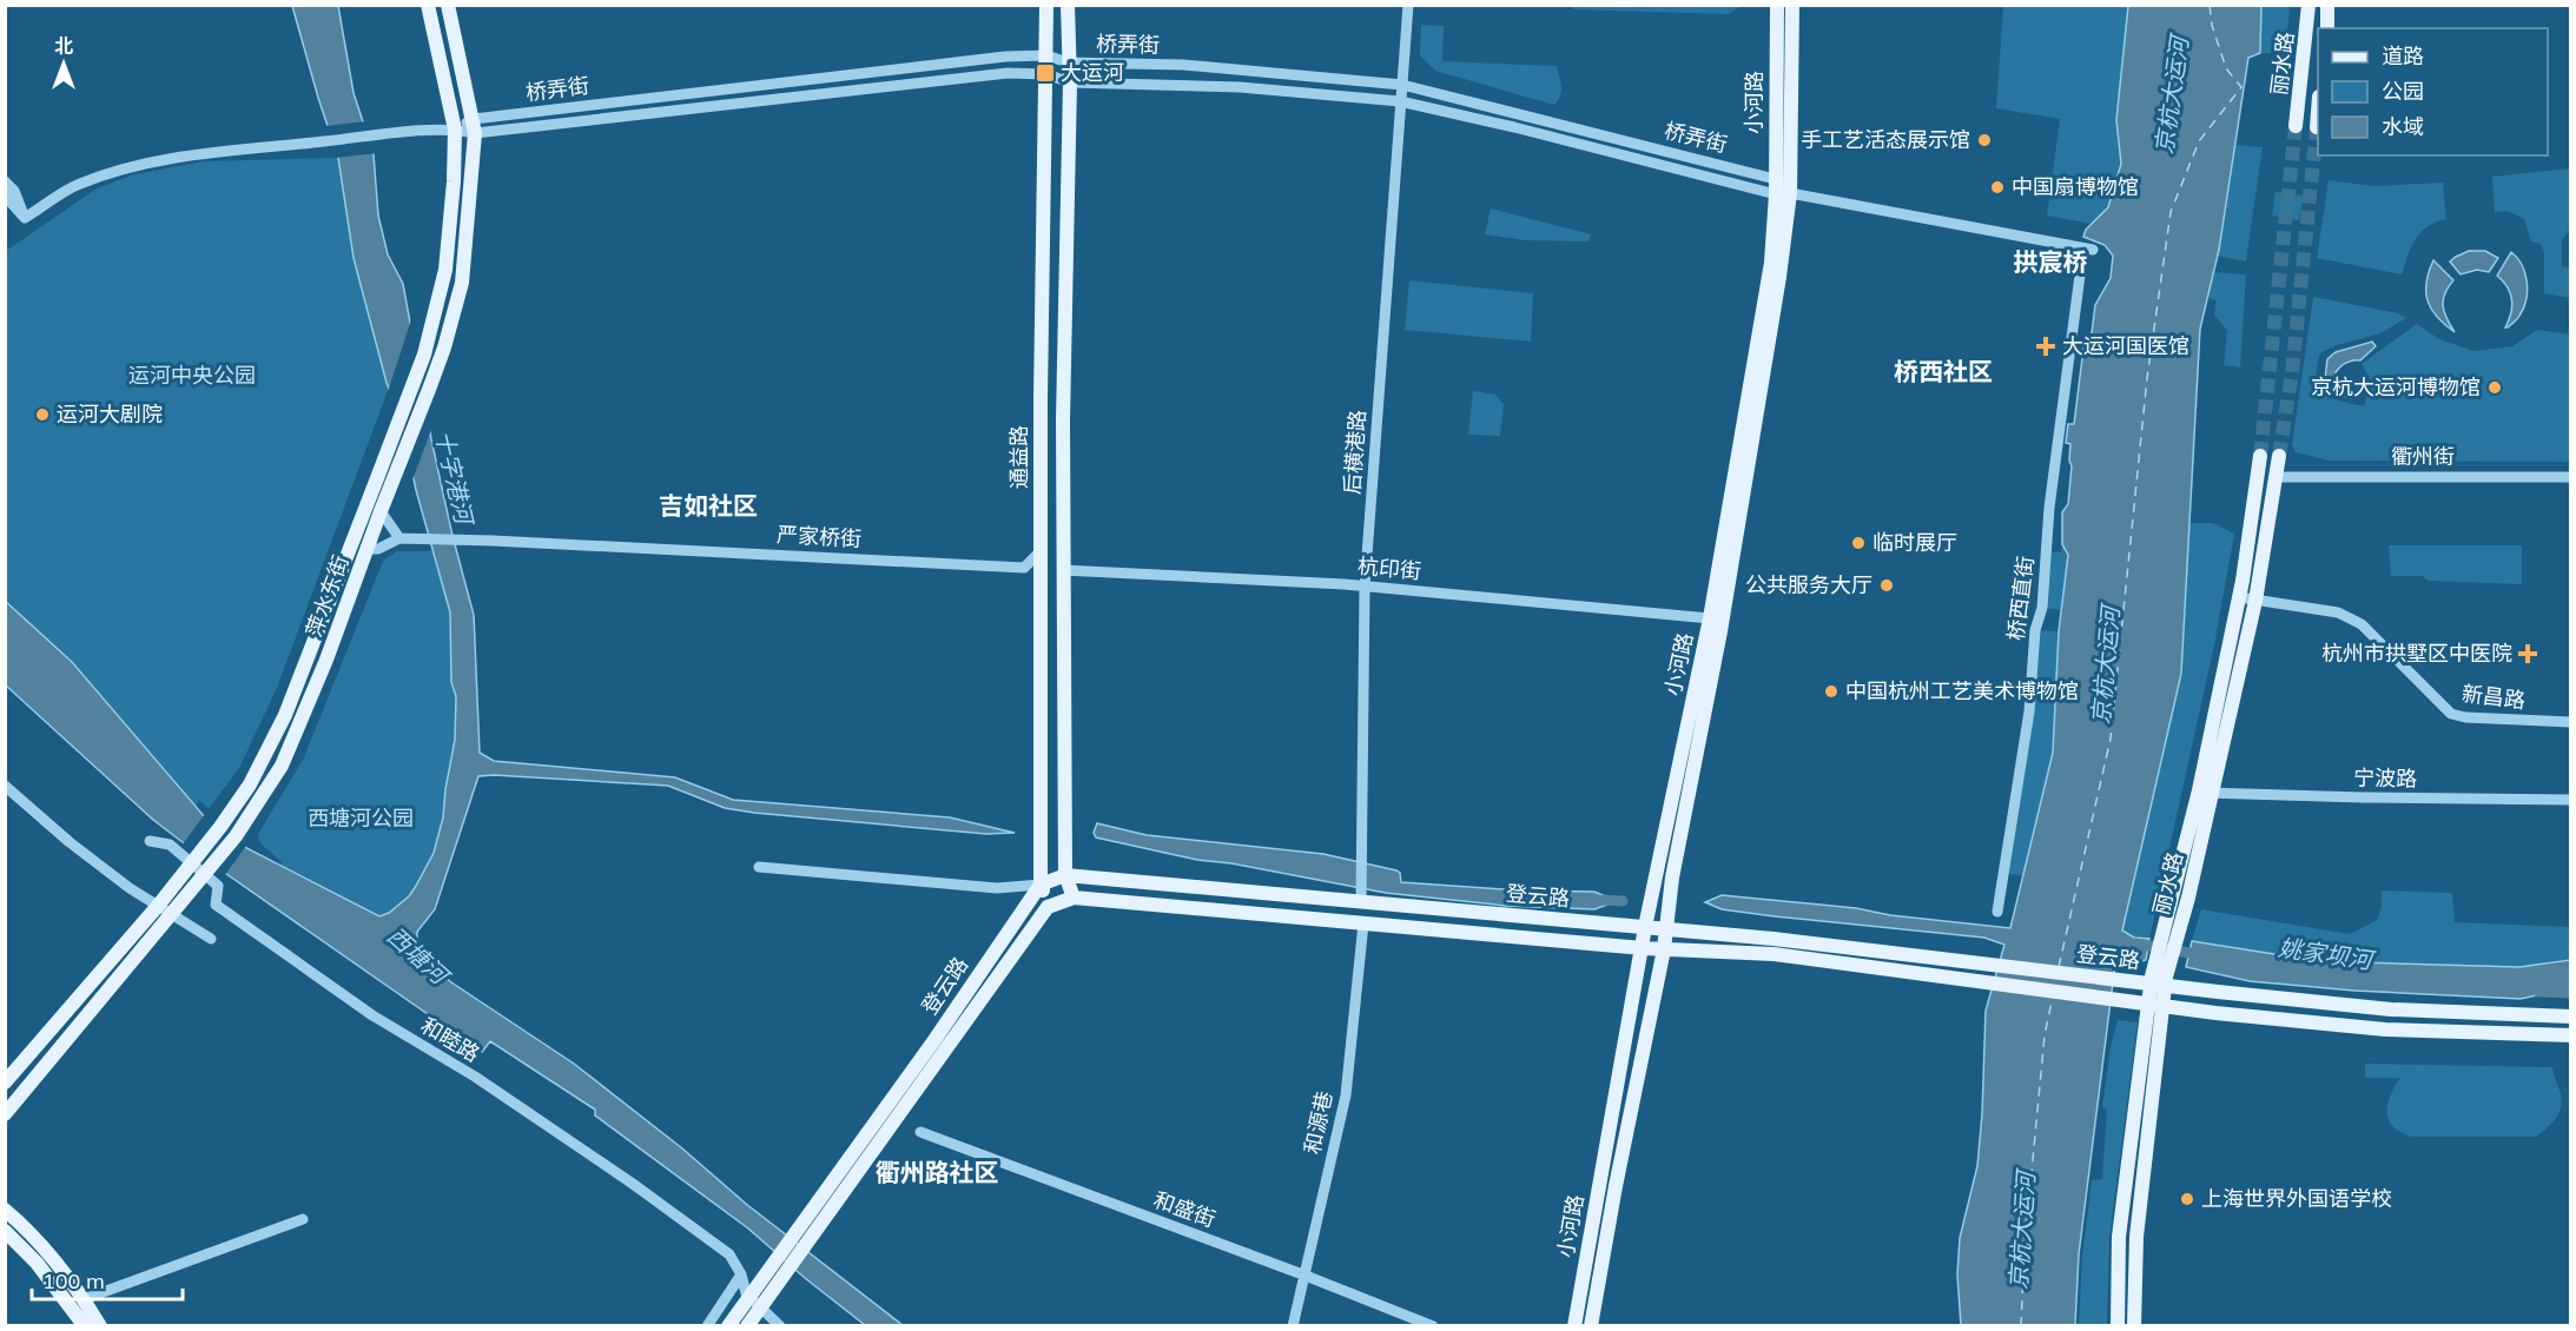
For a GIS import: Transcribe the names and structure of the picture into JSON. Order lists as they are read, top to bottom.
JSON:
{
  "streets": {
    "main road": [
      "丽水路",
      "小河路",
      "通益路",
      "萍水东街",
      "登云路"
    ],
    "street": [
      "桥弄街",
      "后横港路",
      "衢州街",
      "严家桥街",
      "杭印街",
      "桥西直街",
      "新昌路",
      "宁波路",
      "和睦路",
      "和源巷",
      "和盛街"
    ]
  },
  "crossings": [
    ["桥弄街", "小河路"],
    ["桥弄街", "后横港路"],
    ["桥弄街", "通益路"],
    ["桥弄街", "萍水东街"],
    ["桥弄街", "桥西直街"],
    ["丽水路", "衢州街"],
    ["丽水路", "新昌路"],
    ["丽水路", "宁波路"],
    ["小河路", "杭印街"],
    ["小河路", "登云路"],
    ["后横港路", "杭印街"],
    ["后横港路", "登云路"],
    ["通益路", "杭印街"],
    ["通益路", "登云路"],
    ["严家桥街", "萍水东街"],
    ["登云路", "和源巷"],
    ["和源巷", "和盛街"]
  ],
  "districts": [
    "拱宸桥",
    "桥西社区",
    "吉如社区",
    "衢州路社区"
  ],
  "water": [
    "京杭大运河",
    "十字港河",
    "姚家坝河",
    "西塘河"
  ],
  "parks": ["运河中央公园", "西塘河公园"],
  "places": {
    "transit": ["大运河"],
    "other": [
      "手工艺活态展示馆",
      "中国扇博物馆",
      "京杭大运河博物馆",
      "运河大剧院",
      "临时展厅",
      "公共服务大厅",
      "中国杭州工艺美术博物馆",
      "上海世界外国语学校"
    ],
    "health": ["大运河国医馆", "杭州市拱墅区中医院"]
  },
  "legend": ["道路", "公园", "水域"],
  "scale_bar": "100 m",
  "north": "top"
}
